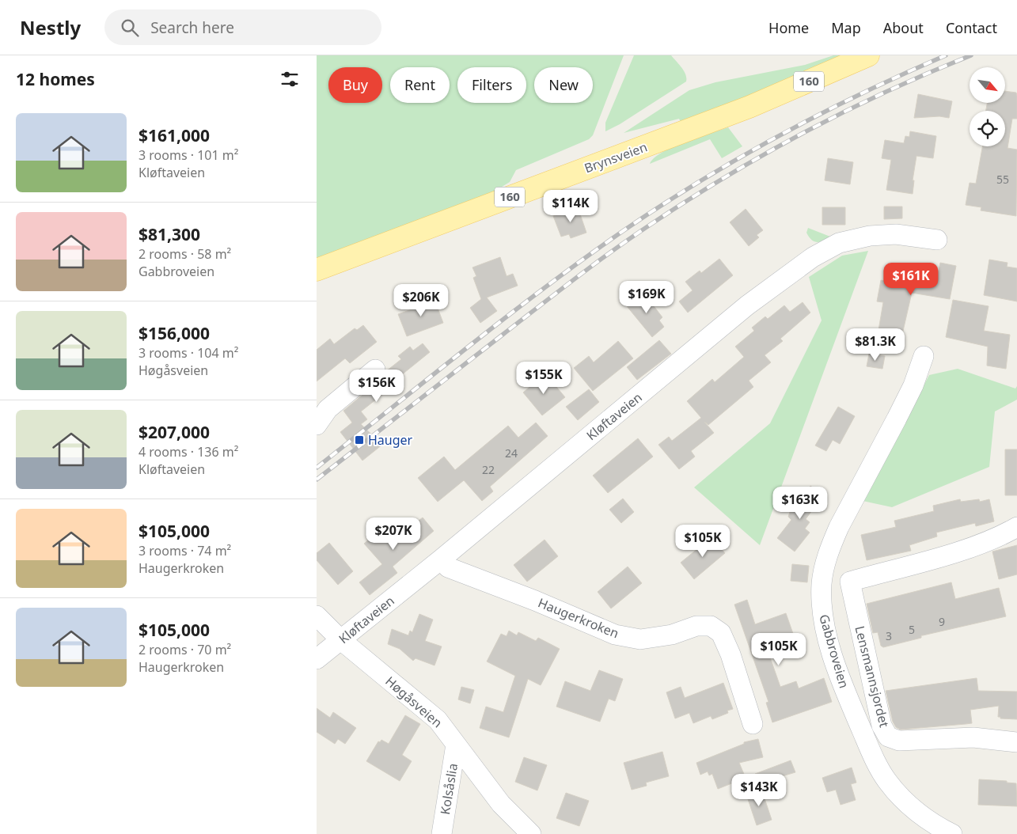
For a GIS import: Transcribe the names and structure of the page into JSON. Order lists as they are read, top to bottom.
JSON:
{
  "streets": {
    "main road": ["160", "Brynsveien"],
    "street": [
      "Kløftaveien",
      "Haugerkroken",
      "Gabbroveien",
      "Lensmannsjordet",
      "Høgåsveien",
      "Kolsåslia"
    ]
  },
  "crossings": [
    ["Kløftaveien", "Haugerkroken"],
    ["Kløftaveien", "Høgåsveien"],
    ["Høgåsveien", "Kolsåslia"]
  ],
  "places": {
    "transit": ["Hauger"]
  },
  "house_numbers": [
    "55",
    "24",
    "22",
    "9",
    "5",
    "3"
  ],
  "north": "bottom right",
  "page": {
    "header": "Nestly",
    "search": "Search here",
    "nav": [
      "Home",
      "Map",
      "About",
      "Contact"
    ],
    "heading": "12 homes",
    "chip": [
      "Buy",
      "Rent",
      "Filters",
      "New"
    ],
    "list": [
      {
        "name": "$161,000",
        "note": "3 rooms · 101 m² · Kløftaveien"
      },
      {
        "name": "$81,300",
        "note": "2 rooms · 58 m² · Gabbroveien"
      },
      {
        "name": "$156,000",
        "note": "3 rooms · 104 m² · Høgåsveien"
      },
      {
        "name": "$207,000",
        "note": "4 rooms · 136 m² · Kløftaveien"
      },
      {
        "name": "$105,000",
        "note": "3 rooms · 74 m² · Haugerkroken"
      },
      {
        "name": "$105,000",
        "note": "2 rooms · 70 m² · Haugerkroken"
      }
    ],
    "price": [
      "$114K",
      "$161K",
      "$169K",
      "$206K",
      "$81.3K",
      "$155K",
      "$156K",
      "$163K",
      "$207K",
      "$105K",
      "$105K",
      "$143K"
    ]
  }
}
